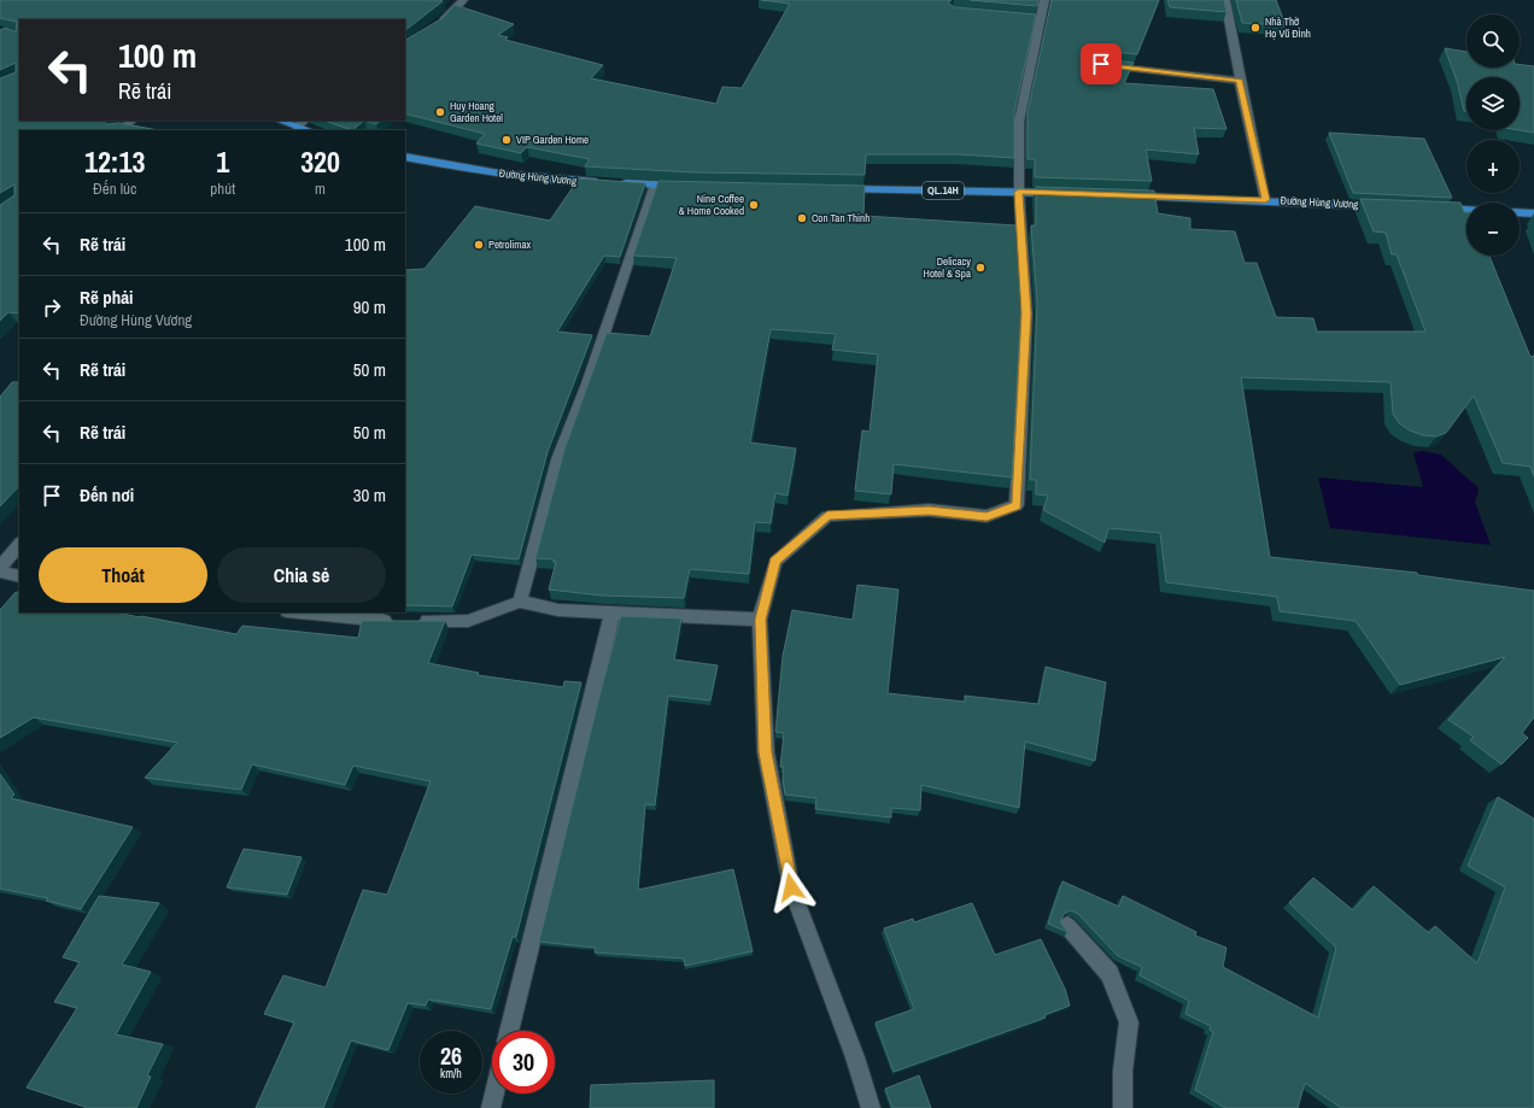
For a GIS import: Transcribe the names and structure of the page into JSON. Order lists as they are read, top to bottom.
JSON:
{
  "streets": {
    "main road": ["Đường Hùng Vương", "QL.14H"]
  },
  "places": [
    "Nhà Thờ Họ Vũ ĐÌnh",
    "Huy Hoang Garden Hotel",
    "VIP Garden Home",
    "Nine Coffee & Home Cooked",
    "Con Tan Thinh",
    "Petrolimax",
    "Delicacy Hotel & Spa"
  ],
  "page": {
    "map_buttons": ["+", "−"],
    "turn": ["100 m", "Rẽ trái"],
    "eta": [
      "12:13",
      "Đến lúc",
      "1",
      "phút",
      "320",
      "m"
    ],
    "list": [
      {
        "name": "Rẽ trái",
        "value": "100 m"
      },
      {
        "name": "Rẽ phải",
        "note": "Đường Hùng Vương",
        "value": "90 m"
      },
      {
        "name": "Rẽ trái",
        "value": "50 m"
      },
      {
        "name": "Rẽ trái",
        "value": "50 m"
      },
      {
        "name": "Đến nơi",
        "value": "30 m"
      }
    ],
    "buttons": ["Thoát", "Chia sẻ"],
    "speed": "26 km/h",
    "limit": "30"
  }
}
